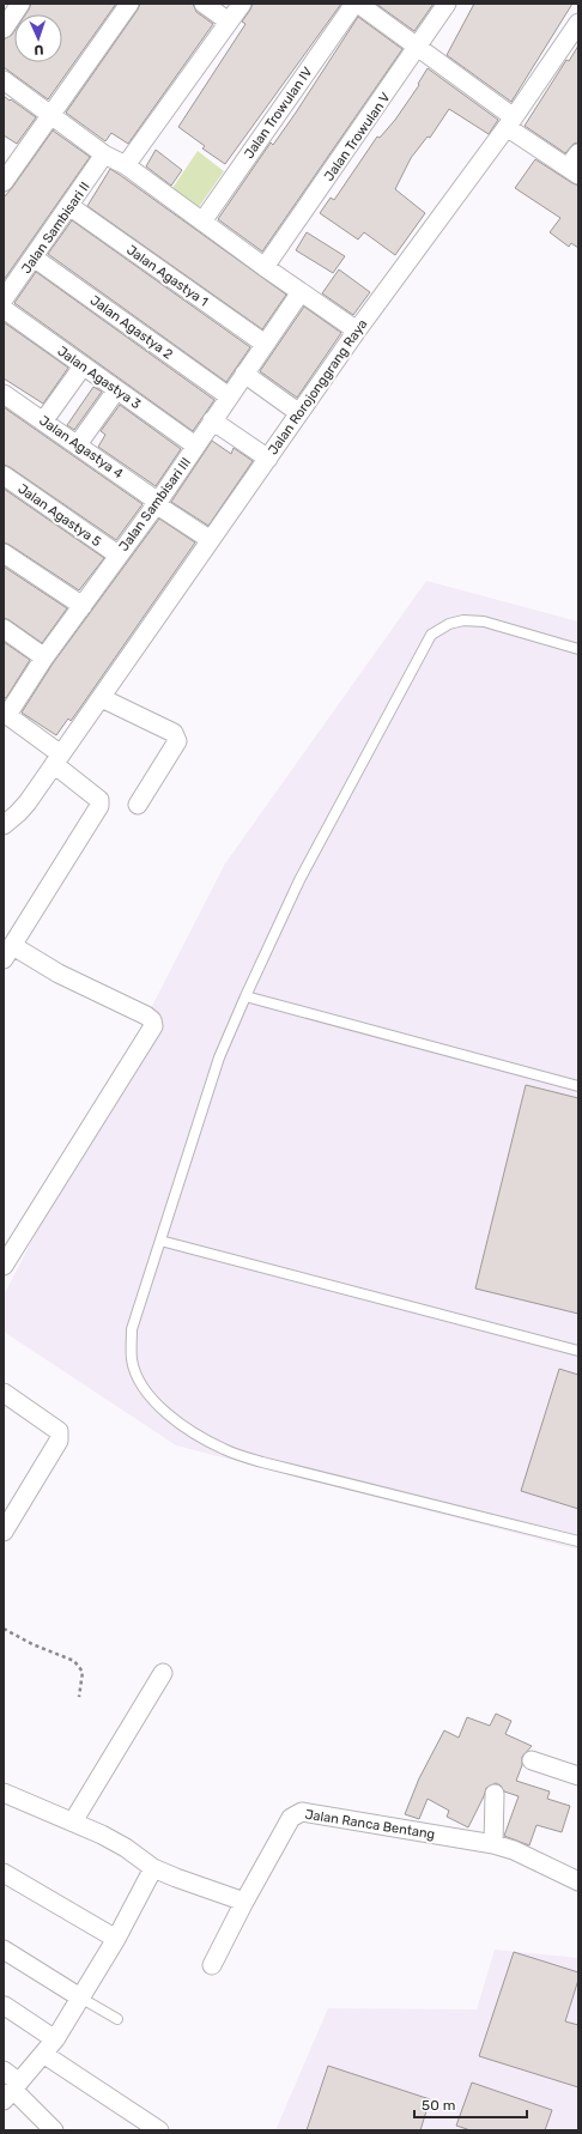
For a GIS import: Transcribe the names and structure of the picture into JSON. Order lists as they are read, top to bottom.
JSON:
{
  "streets": {
    "street": [
      "Jalan Trowulan IV",
      "Jalan Trowulan V",
      "Jalan Sambisari II",
      "Jalan Agastya 1",
      "Jalan Agastya 2",
      "Jalan Agastya 3",
      "Jalan Rorojonggrang Raya",
      "Jalan Agastya 4",
      "Jalan Sambisari III",
      "Jalan Agastya 5",
      "Jalan Ranca Bentang"
    ]
  },
  "crossings": [
    ["Jalan Sambisari II", "Jalan Agastya 1"],
    ["Jalan Sambisari II", "Jalan Agastya 2"],
    ["Jalan Agastya 1", "Jalan Sambisari III"],
    ["Jalan Agastya 2", "Jalan Sambisari III"],
    ["Jalan Agastya 3", "Jalan Sambisari III"],
    ["Jalan Rorojonggrang Raya", "Jalan Agastya 4"],
    ["Jalan Agastya 4", "Jalan Sambisari III"],
    ["Jalan Sambisari III", "Jalan Agastya 5"]
  ],
  "scale_bar": "50 m",
  "north": "bottom"
}
